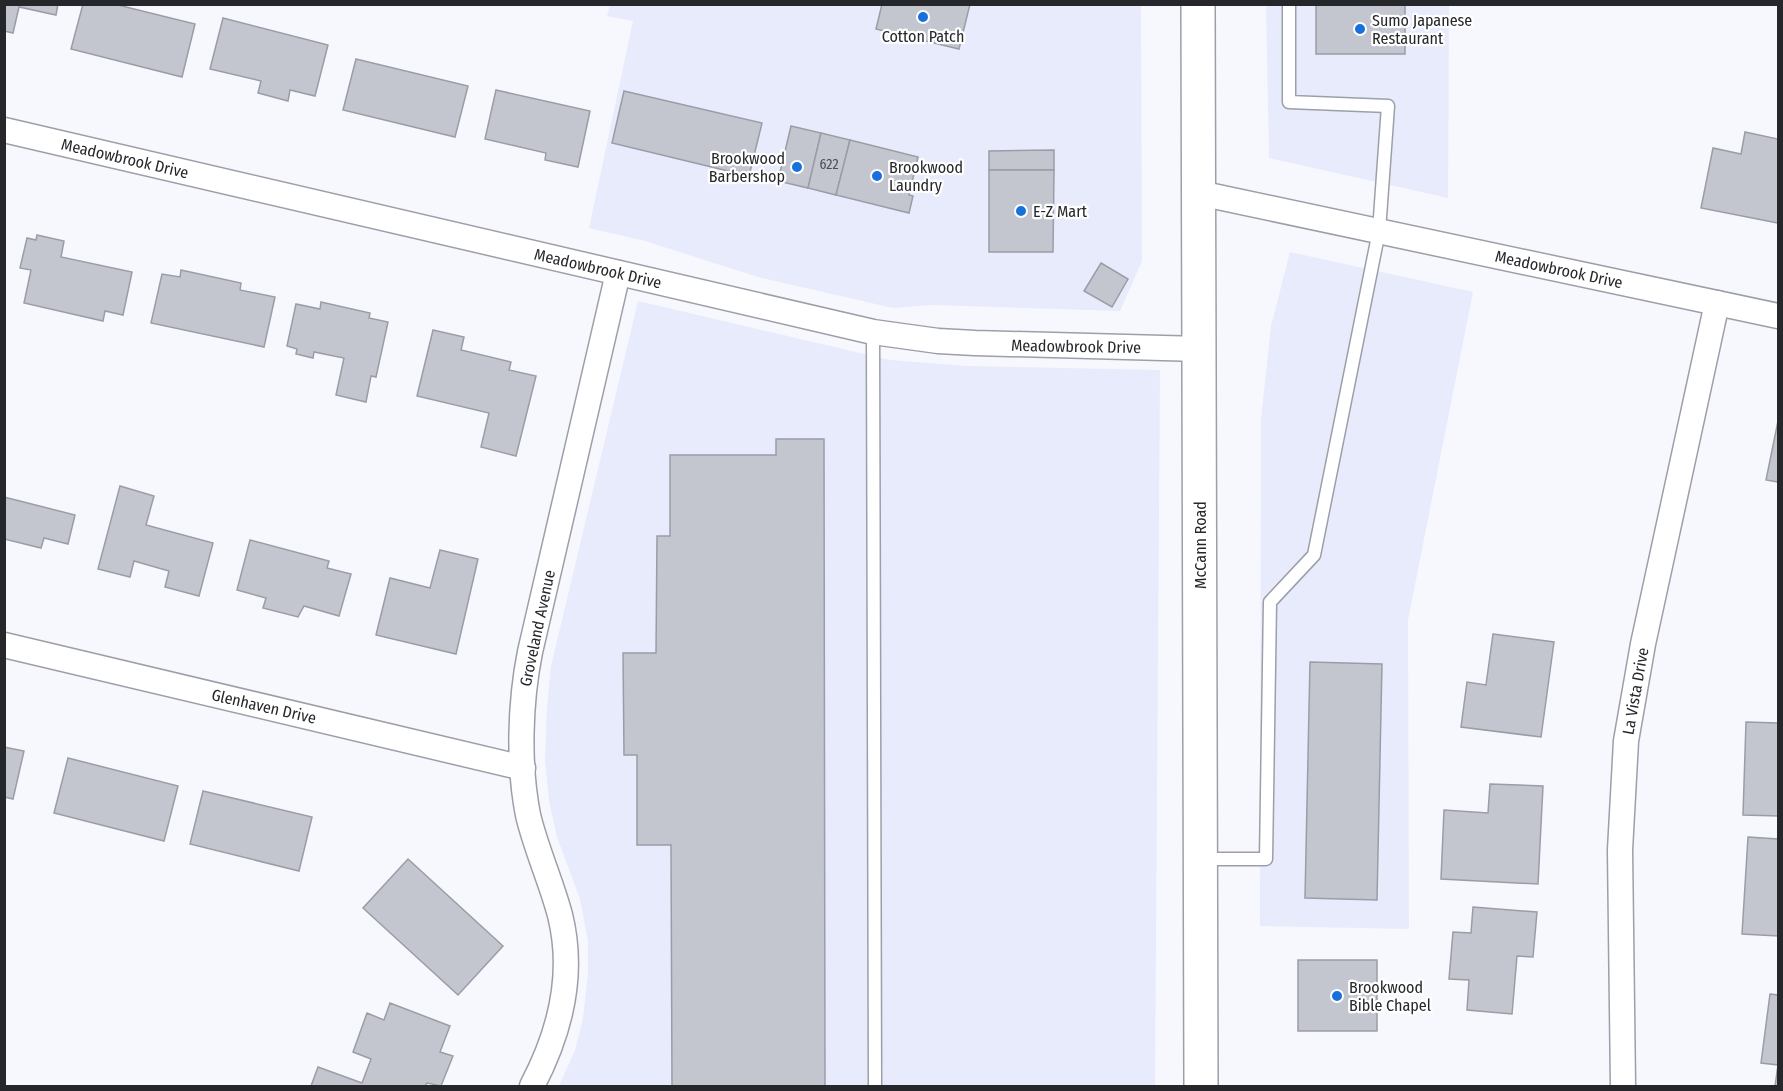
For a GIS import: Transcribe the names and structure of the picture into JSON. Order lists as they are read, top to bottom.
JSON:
{
  "streets": {
    "main road": ["McCann Road"],
    "street": [
      "Meadowbrook Drive",
      "Groveland Avenue",
      "La Vista Drive",
      "Glenhaven Drive"
    ]
  },
  "crossings": [
    ["Meadowbrook Drive", "McCann Road"],
    ["Meadowbrook Drive", "Groveland Avenue"],
    ["Meadowbrook Drive", "La Vista Drive"],
    ["Groveland Avenue", "Glenhaven Drive"]
  ],
  "places": [
    "Cotton Patch",
    "Sumo Japanese Restaurant",
    "Brookwood Barbershop",
    "Brookwood Laundry",
    "E-Z Mart",
    "Brookwood Bible Chapel"
  ],
  "house_numbers": ["622"]
}
